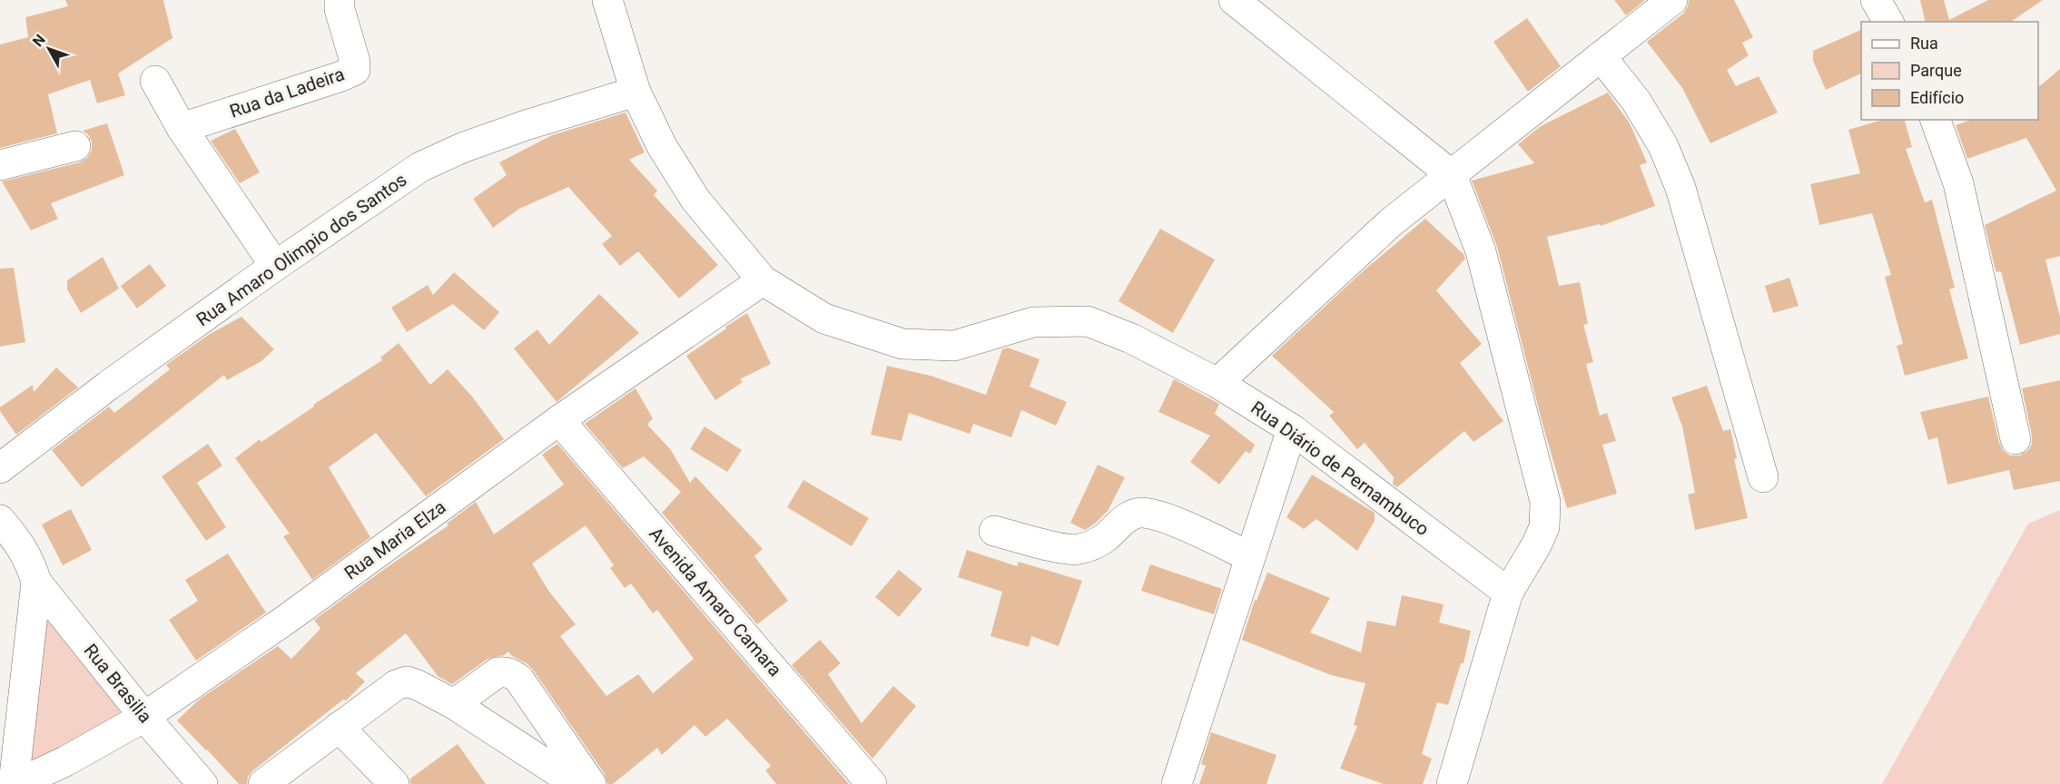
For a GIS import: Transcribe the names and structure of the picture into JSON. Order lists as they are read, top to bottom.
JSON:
{
  "streets": {
    "street": [
      "Rua da Ladeira",
      "Rua Amaro Olimpio dos Santos",
      "Rua Diário de Pernambuco",
      "Rua Maria Elza",
      "Avenida Amaro Camara",
      "Rua Brasilia"
    ]
  },
  "crossings": [
    ["Rua Amaro Olimpio dos Santos", "Rua Diário de Pernambuco"],
    ["Rua Diário de Pernambuco", "Rua Maria Elza"],
    ["Rua Maria Elza", "Avenida Amaro Camara"],
    ["Rua Maria Elza", "Rua Brasilia"]
  ],
  "legend": ["Rua", "Parque", "Edifício"],
  "north": "top left"
}
